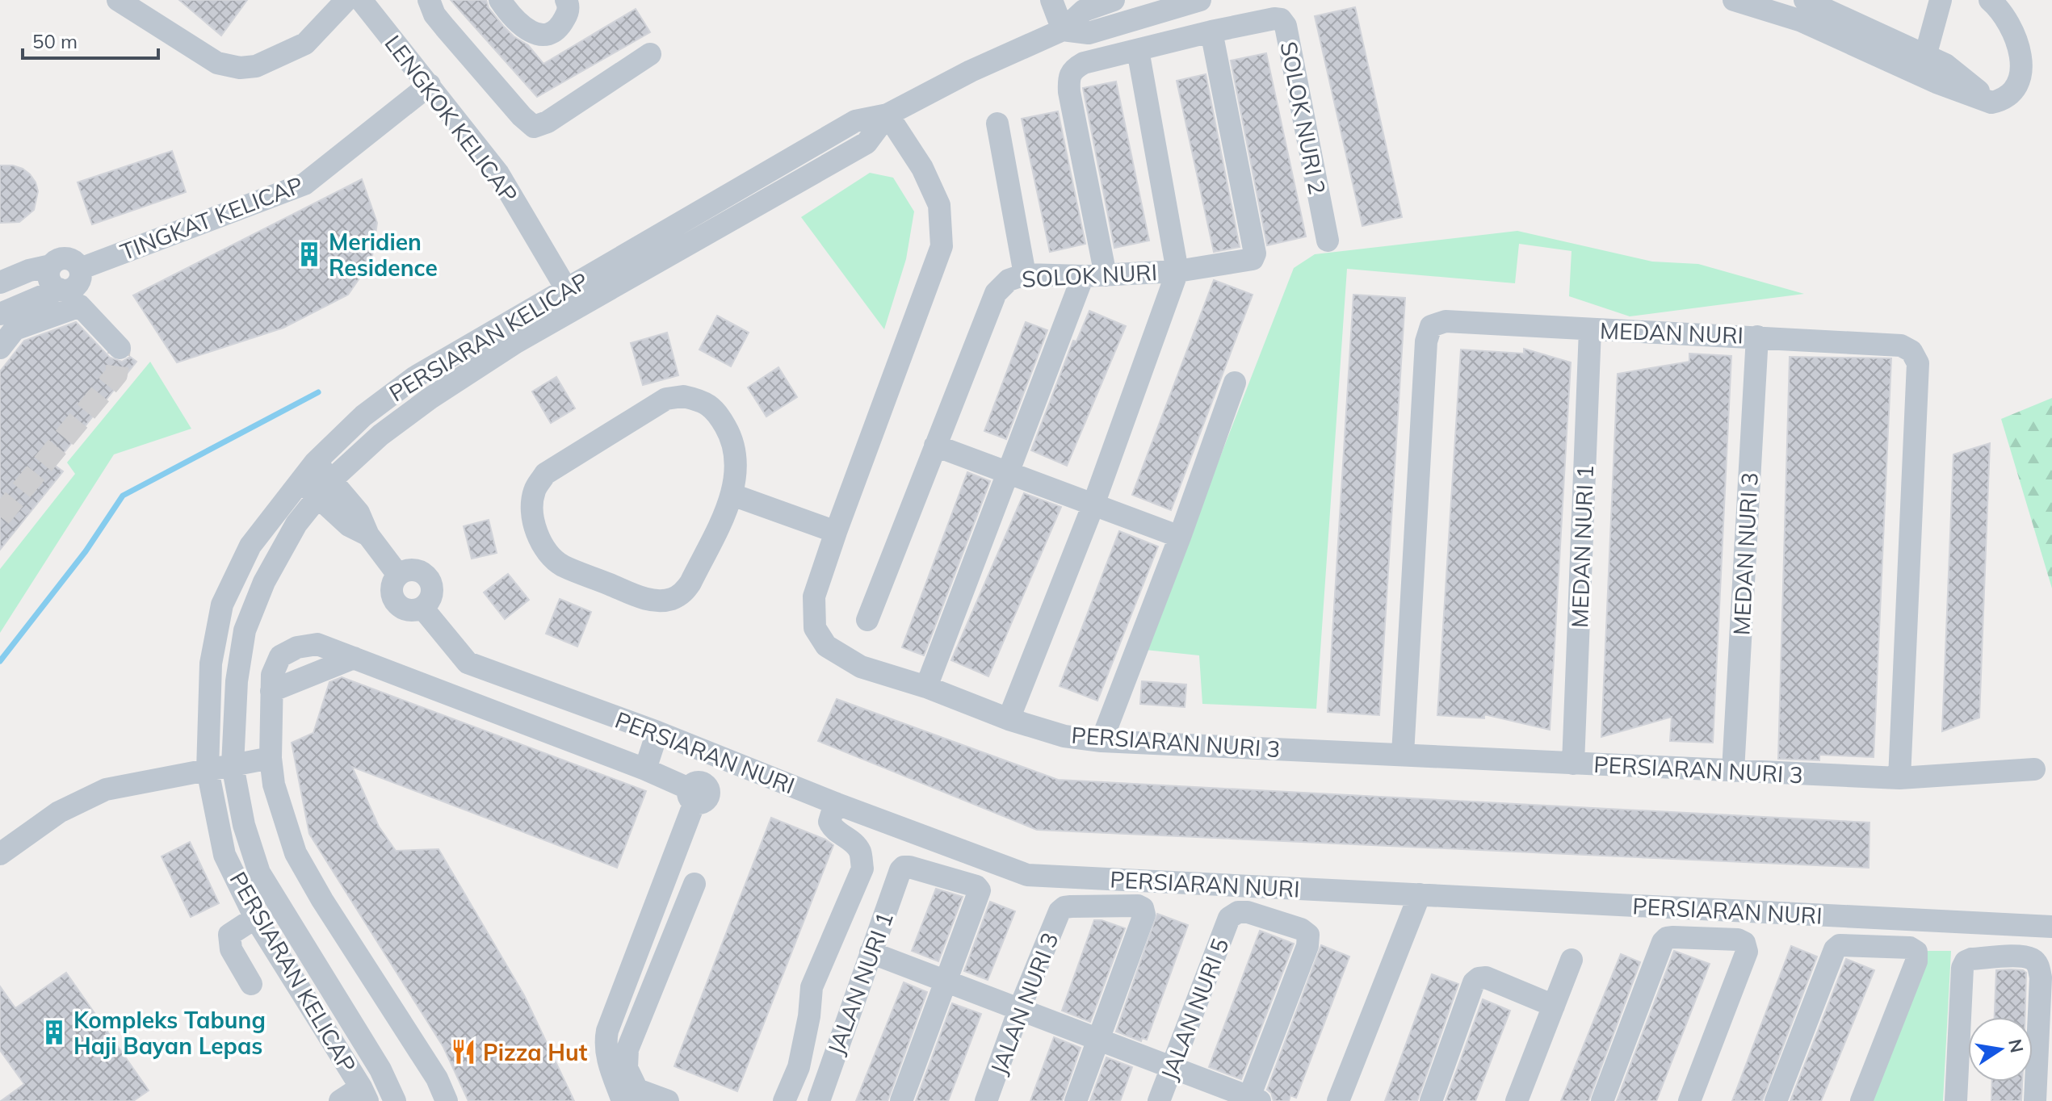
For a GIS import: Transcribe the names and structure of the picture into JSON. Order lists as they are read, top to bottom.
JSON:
{
  "streets": {
    "street": [
      "SOLOK NURI 2",
      "LENGKOK KELICAP",
      "TINGKAT KELICAP",
      "SOLOK NURI",
      "MEDAN NURI",
      "PERSIARAN KELICAP",
      "MEDAN NURI 1",
      "MEDAN NURI 3",
      "PERSIARAN NURI 3",
      "PERSIARAN NURI",
      "JALAN NURI 1",
      "JALAN NURI 3",
      "JALAN NURI 5"
    ]
  },
  "crossings": [
    ["SOLOK NURI 2", "SOLOK NURI"],
    ["LENGKOK KELICAP", "TINGKAT KELICAP"],
    ["LENGKOK KELICAP", "PERSIARAN KELICAP"],
    ["SOLOK NURI", "PERSIARAN NURI 3"],
    ["MEDAN NURI", "MEDAN NURI 1"],
    ["MEDAN NURI", "MEDAN NURI 3"],
    ["MEDAN NURI", "PERSIARAN NURI 3"],
    ["PERSIARAN KELICAP", "PERSIARAN NURI 3"],
    ["PERSIARAN KELICAP", "PERSIARAN NURI"],
    ["MEDAN NURI 1", "PERSIARAN NURI 3"],
    ["MEDAN NURI 3", "PERSIARAN NURI 3"]
  ],
  "places": {
    "building": ["Meridien Residence", "Kompleks Tabung Haji Bayan Lepas"],
    "restaurant": ["Pizza Hut"]
  },
  "scale_bar": "50 m",
  "north": "right"
}
